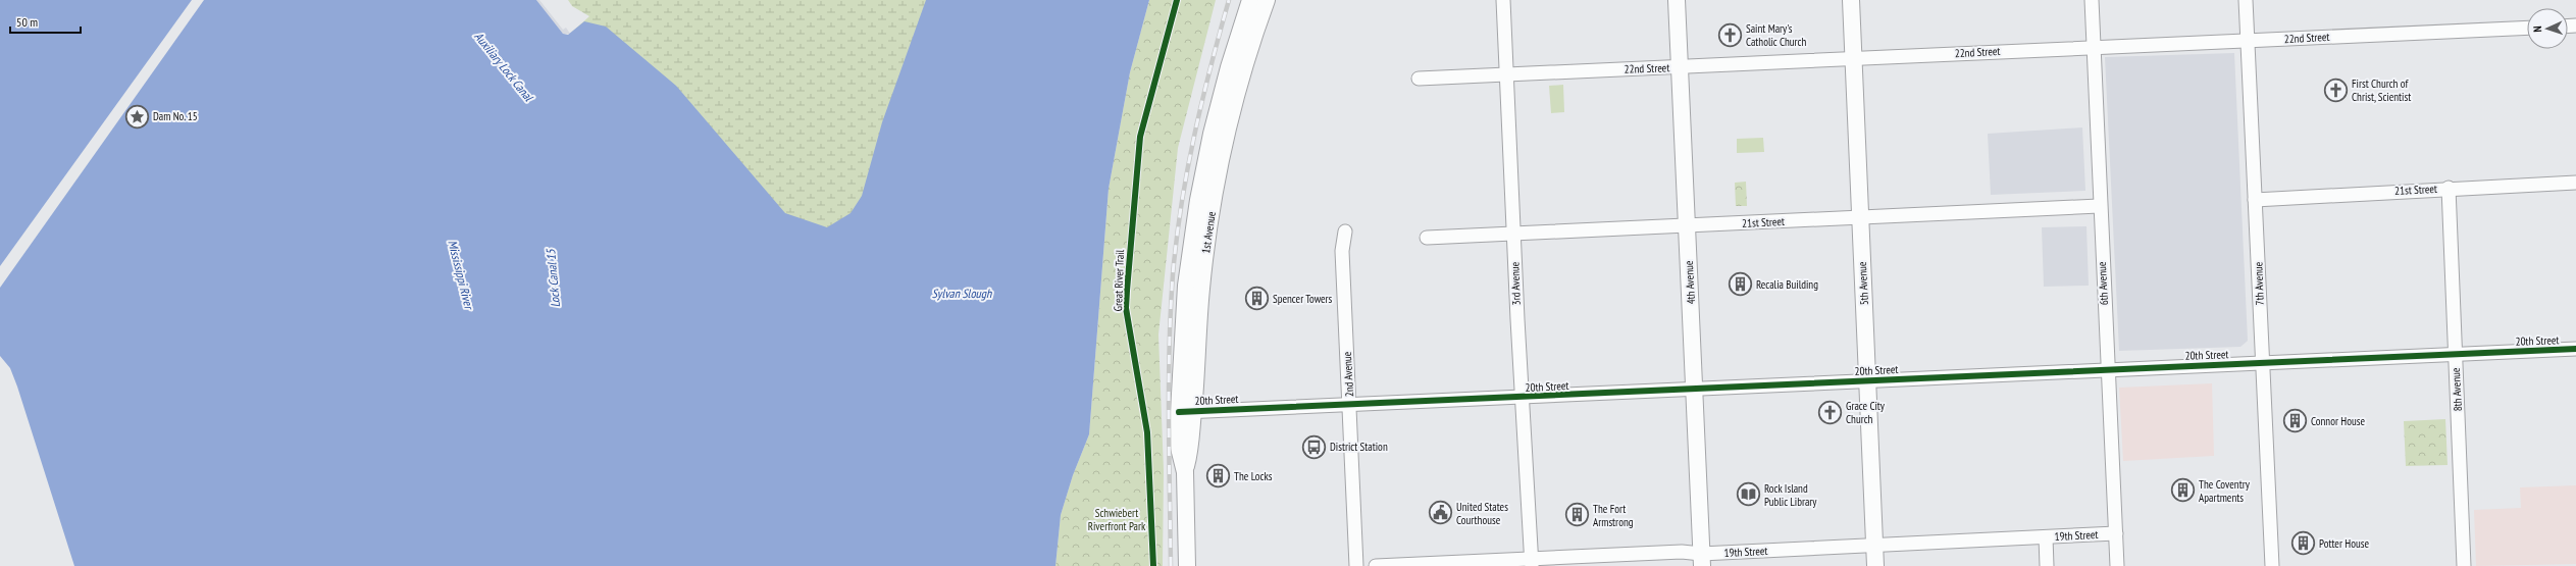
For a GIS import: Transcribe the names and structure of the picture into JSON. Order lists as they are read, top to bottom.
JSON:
{
  "streets": {
    "main road": ["1st Avenue", "4th Avenue", "5th Avenue"],
    "street": [
      "22nd Street",
      "21st Street",
      "3rd Avenue",
      "6th Avenue",
      "7th Avenue",
      "20th Street",
      "2nd Avenue",
      "8th Avenue",
      "19th Street"
    ],
    "cycle path": ["Great River Trail"]
  },
  "crossings": [
    ["22nd Street", "4th Avenue"],
    ["22nd Street", "3rd Avenue"],
    ["22nd Street", "5th Avenue"],
    ["22nd Street", "6th Avenue"],
    ["22nd Street", "7th Avenue"],
    ["21st Street", "4th Avenue"],
    ["21st Street", "3rd Avenue"],
    ["21st Street", "5th Avenue"],
    ["21st Street", "6th Avenue"],
    ["21st Street", "7th Avenue"],
    ["21st Street", "8th Avenue"],
    ["1st Avenue", "20th Street"],
    ["4th Avenue", "20th Street"],
    ["4th Avenue", "19th Street"],
    ["3rd Avenue", "20th Street"],
    ["3rd Avenue", "19th Street"],
    ["5th Avenue", "20th Street"],
    ["5th Avenue", "19th Street"],
    ["6th Avenue", "20th Street"],
    ["6th Avenue", "19th Street"],
    ["7th Avenue", "20th Street"],
    ["20th Street", "2nd Avenue"],
    ["20th Street", "8th Avenue"]
  ],
  "water": [
    "Auxiliary Lock Canal",
    "Mississippi River",
    "Lock Canal 15",
    "Sylvan Slough"
  ],
  "parks": ["Schwiebert Riverfront Park"],
  "places": {
    "church": ["Saint Mary's Catholic Church", "First Church of Christ, Scientist", "Grace City Church"],
    "place": ["Dam No. 15"],
    "building": [
      "Recalia Building",
      "Spencer Towers",
      "Connor House",
      "The Locks",
      "The Coventry Apartments",
      "The Fort Armstrong",
      "Potter House"
    ],
    "bus stop": ["District Station"],
    "library": ["Rock Island Public Library"],
    "public building": ["United States Courthouse"]
  },
  "scale_bar": "50 m",
  "north": "left"
}
